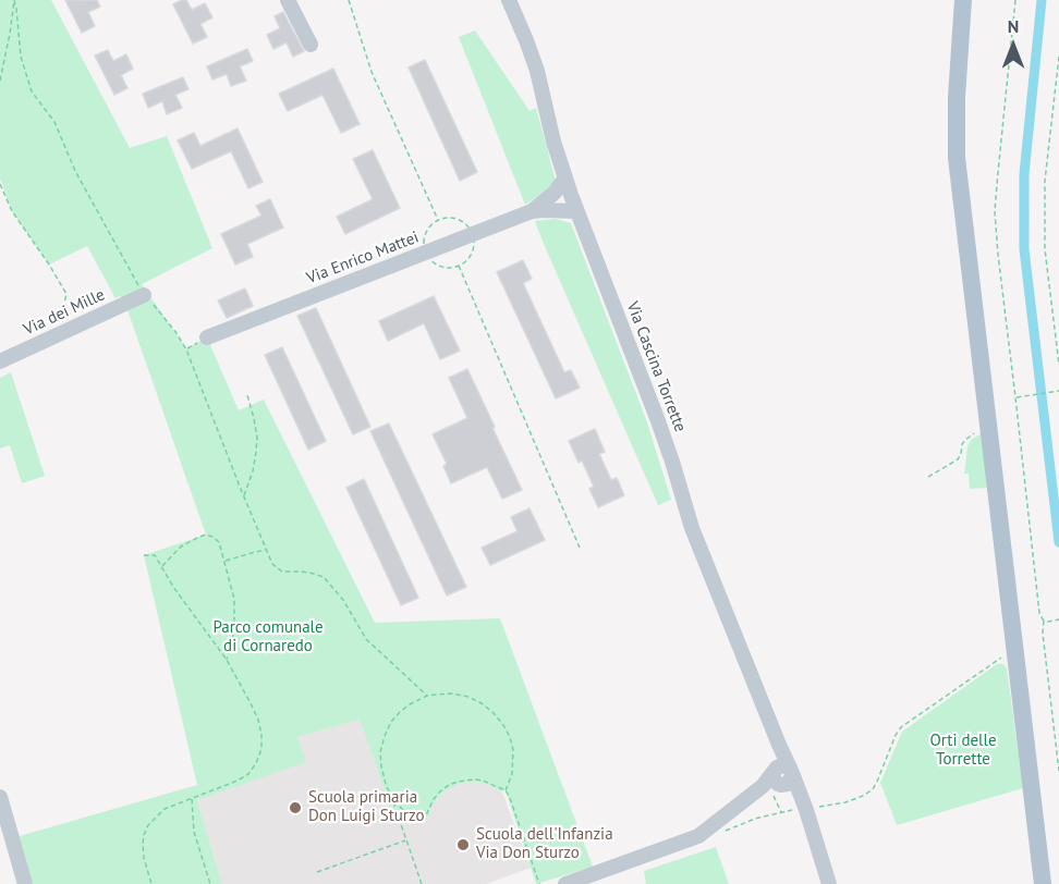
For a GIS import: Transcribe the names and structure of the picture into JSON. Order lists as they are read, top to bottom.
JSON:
{
  "streets": {
    "street": ["Via Enrico Mattei", "Via dei Mille", "Via Cascina Torrette"]
  },
  "crossings": [
    ["Via Enrico Mattei", "Via Cascina Torrette"]
  ],
  "parks": ["Parco comunale di Cornaredo", "Orti delle Torrette"],
  "places": ["Scuola primaria Don Luigi Sturzo", "Scuola dell'Infanzia Via Don Sturzo"],
  "north": "top"
}
